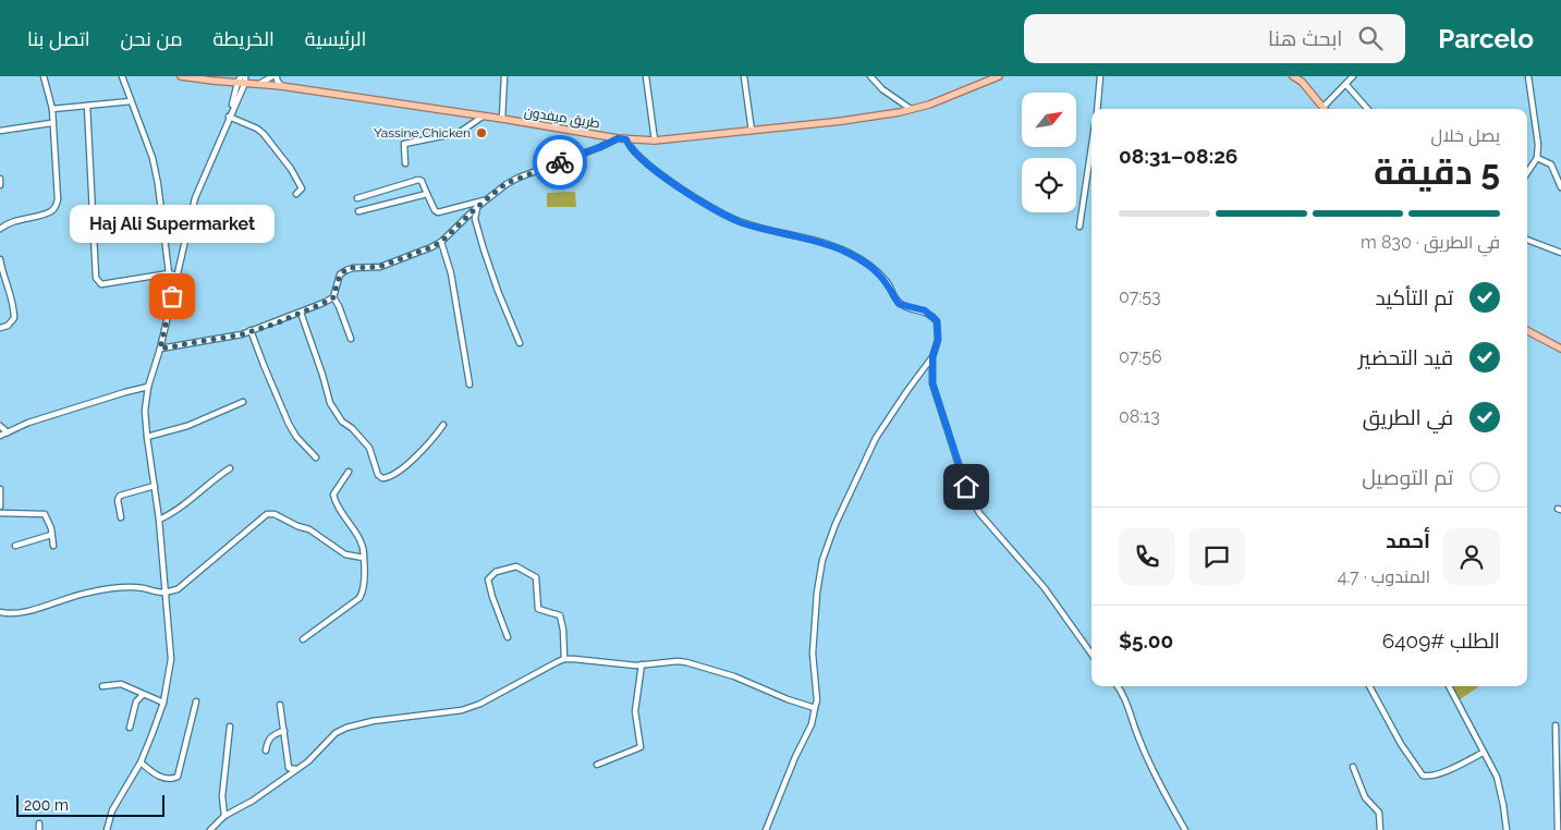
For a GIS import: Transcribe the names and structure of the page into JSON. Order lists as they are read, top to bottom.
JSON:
{
  "streets": {
    "main road": ["طريق ميفدون"]
  },
  "places": ["Yassine Chicken", "Haj Ali Supermarket"],
  "scale_bar": "200 m",
  "north": "top right",
  "page": {
    "header": "Parcelo",
    "search": "ابحث هنا",
    "nav": [
      "الرئيسية",
      "الخريطة",
      "من نحن",
      "اتصل بنا"
    ],
    "heading": ["5 دقيقة", "يصل خلال", "08:26–08:31"],
    "panel": [
      "أحمد",
      "المندوب · 4.7",
      "الطلب #6409",
      "$5.00"
    ],
    "bar": "في الطريق · 830 m",
    "bubble": "Haj Ali Supermarket",
    "list": [
      ["تم التأكيد", "07:53"],
      ["قيد التحضير", "07:56"],
      ["في الطريق", "08:13"],
      "تم التوصيل"
    ],
    "scale": "200 m"
  }
}
